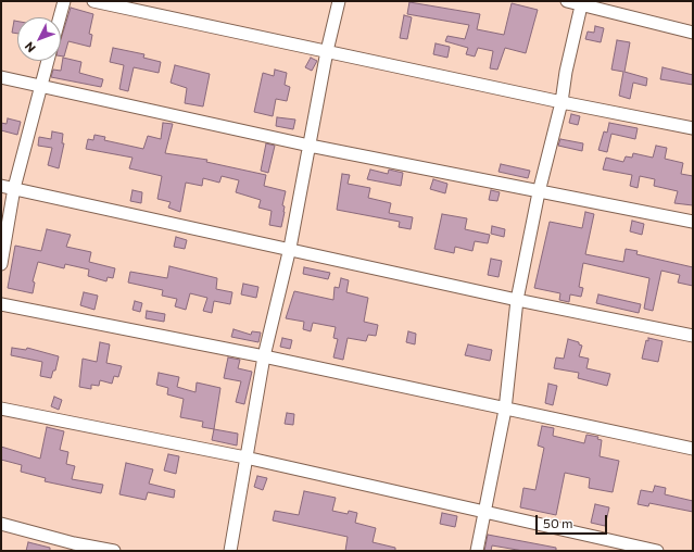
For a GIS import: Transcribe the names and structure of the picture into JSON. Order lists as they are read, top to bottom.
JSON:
{
  "scale_bar": "50 m",
  "north": "bottom left"
}
